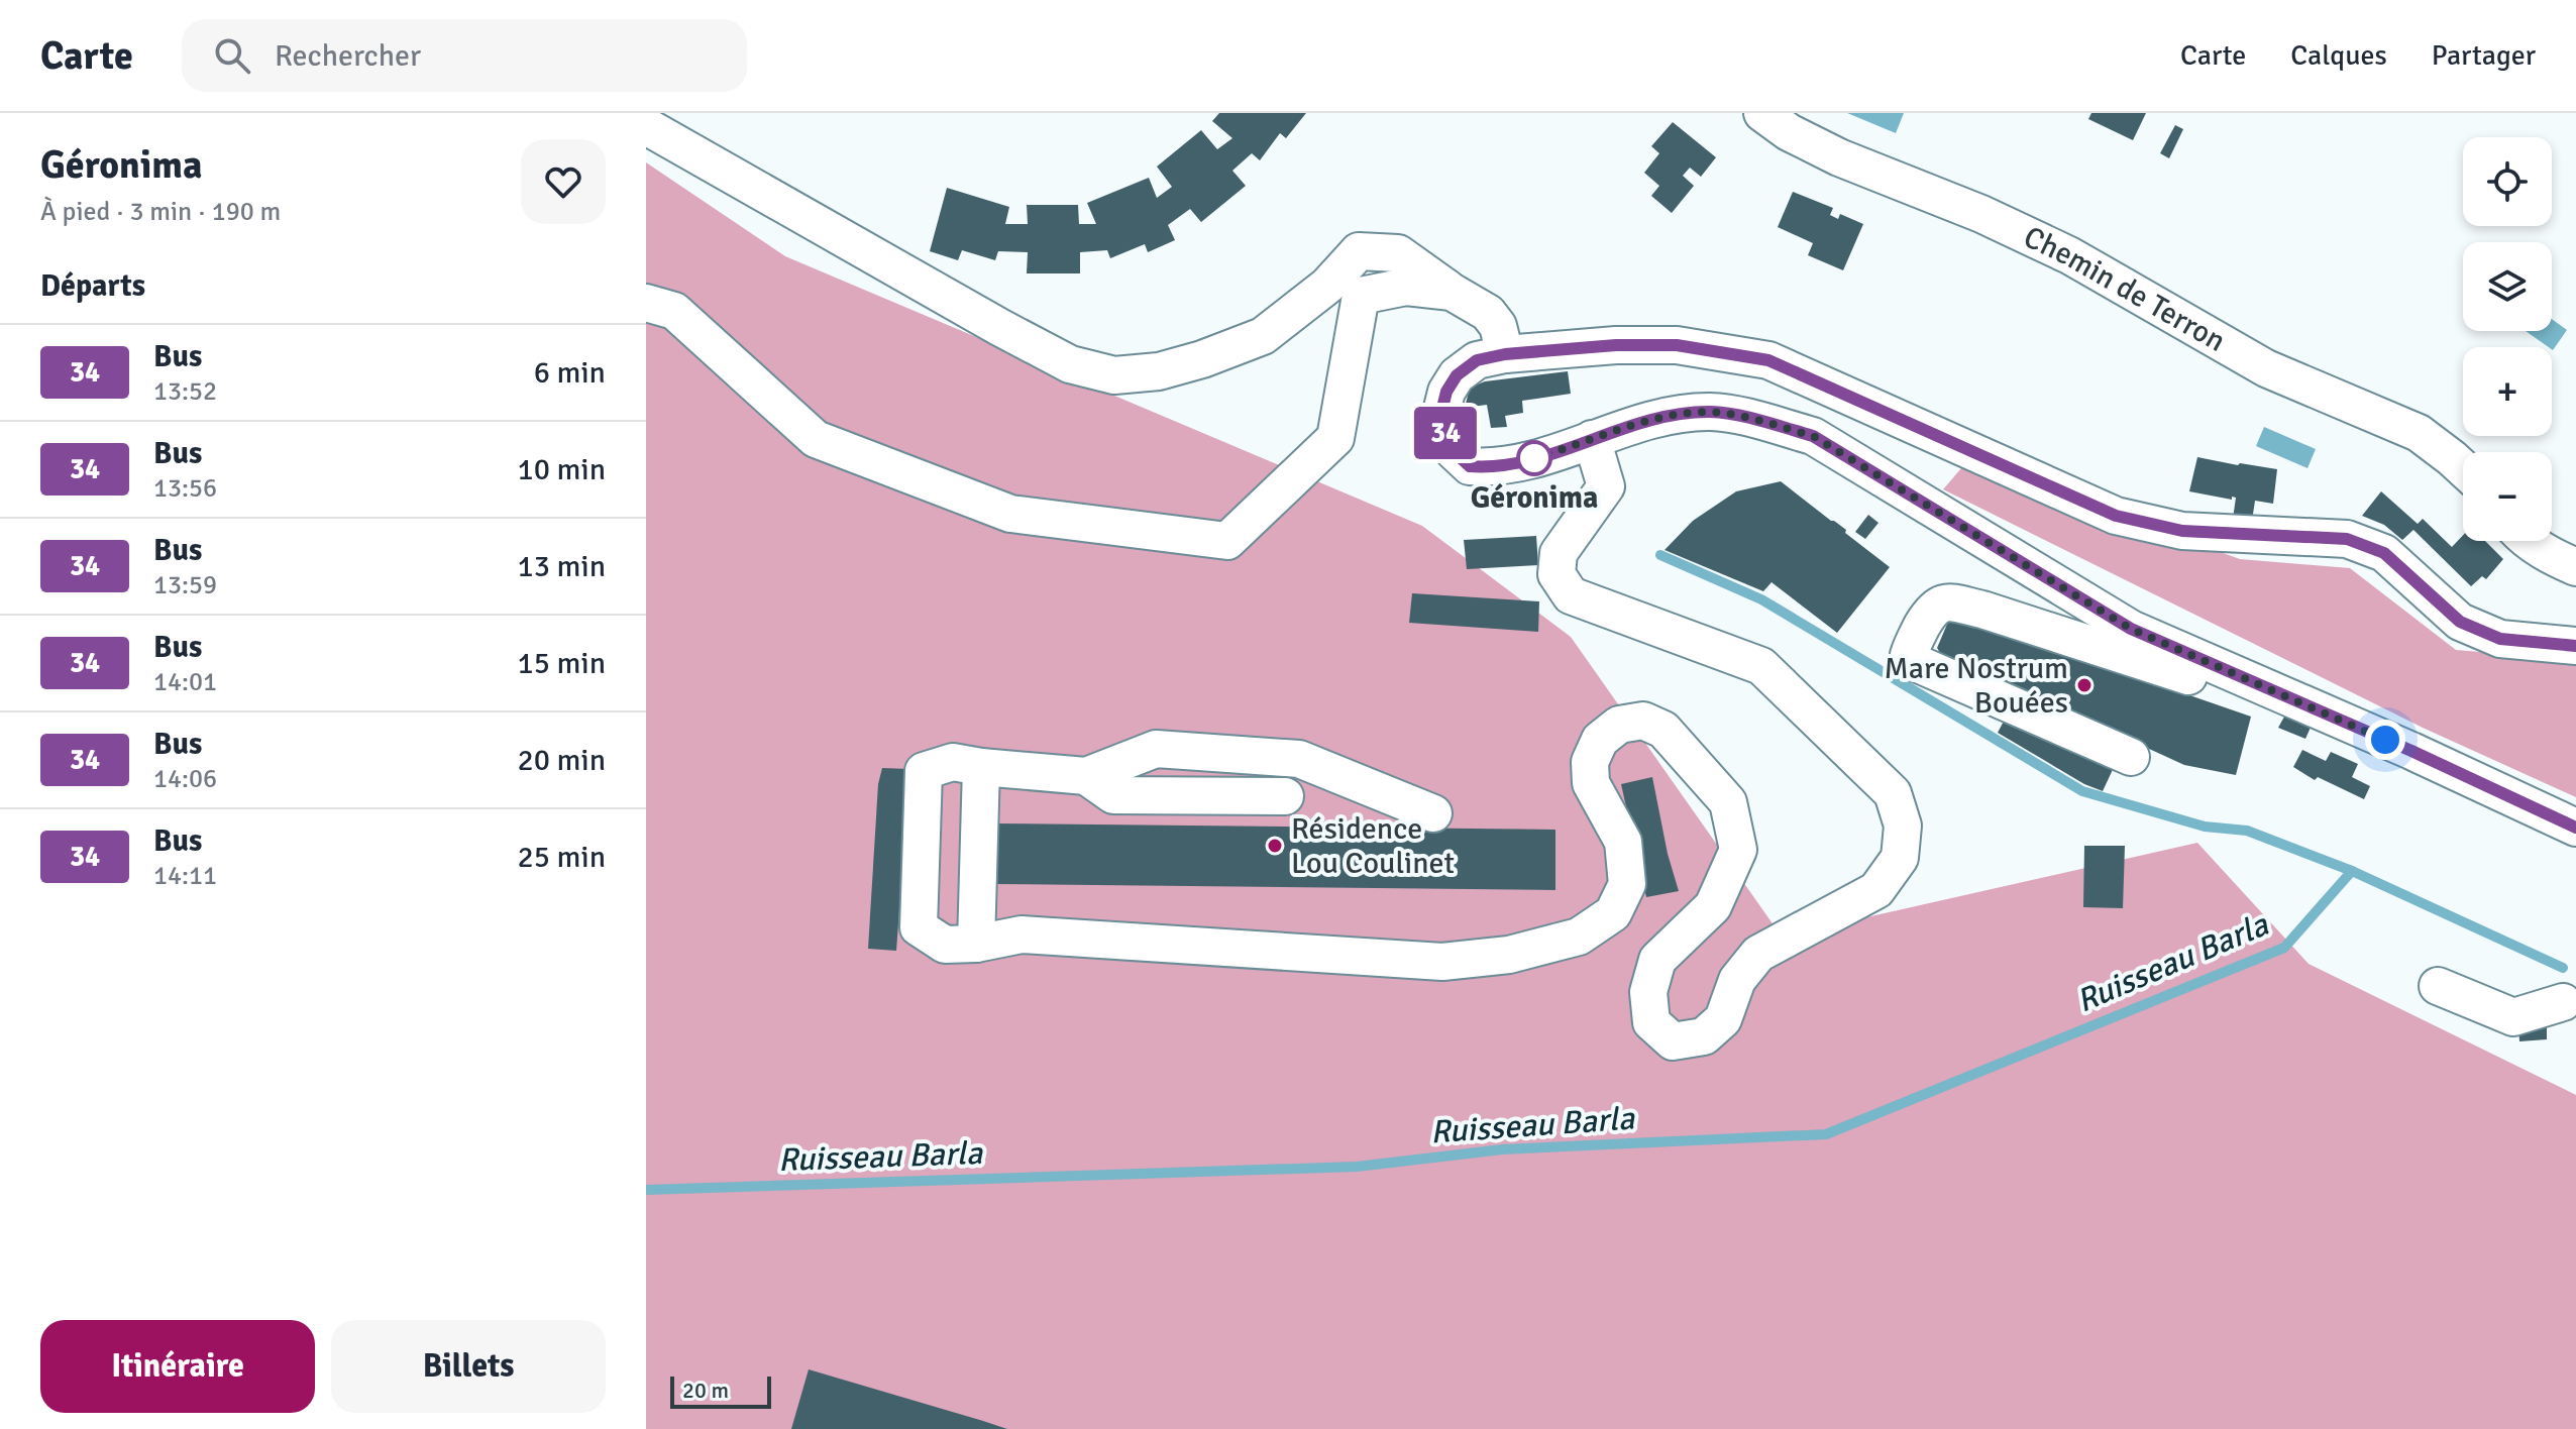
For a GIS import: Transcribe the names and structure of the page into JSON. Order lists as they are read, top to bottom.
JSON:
{
  "streets": {
    "street": ["Chemin de Terron"]
  },
  "water": ["Ruisseau Barla"],
  "places": ["Géronima", "Mare Nostrum Bouées", "Résidence Lou Coulinet"],
  "lines": ["bus line 34"],
  "scale_bar": "20 m",
  "page": {
    "header": "Carte",
    "search": "Rechercher",
    "nav": ["Carte", "Calques", "Partager"],
    "heading": [
      ["Géronima", "À pied · 3 min · 190 m"],
      "Départs"
    ],
    "on_map": "34",
    "map_buttons": ["+", "−"],
    "list": [
      {
        "mark": "34",
        "name": "Bus",
        "note": "13:52",
        "value": "6 min"
      },
      {
        "mark": "34",
        "name": "Bus",
        "note": "13:56",
        "value": "10 min"
      },
      {
        "mark": "34",
        "name": "Bus",
        "note": "13:59",
        "value": "13 min"
      },
      {
        "mark": "34",
        "name": "Bus",
        "note": "14:01",
        "value": "15 min"
      },
      {
        "mark": "34",
        "name": "Bus",
        "note": "14:06",
        "value": "20 min"
      },
      {
        "mark": "34",
        "name": "Bus",
        "note": "14:11",
        "value": "25 min"
      }
    ],
    "buttons": ["Itinéraire", "Billets"],
    "scale": "20 m"
  }
}
